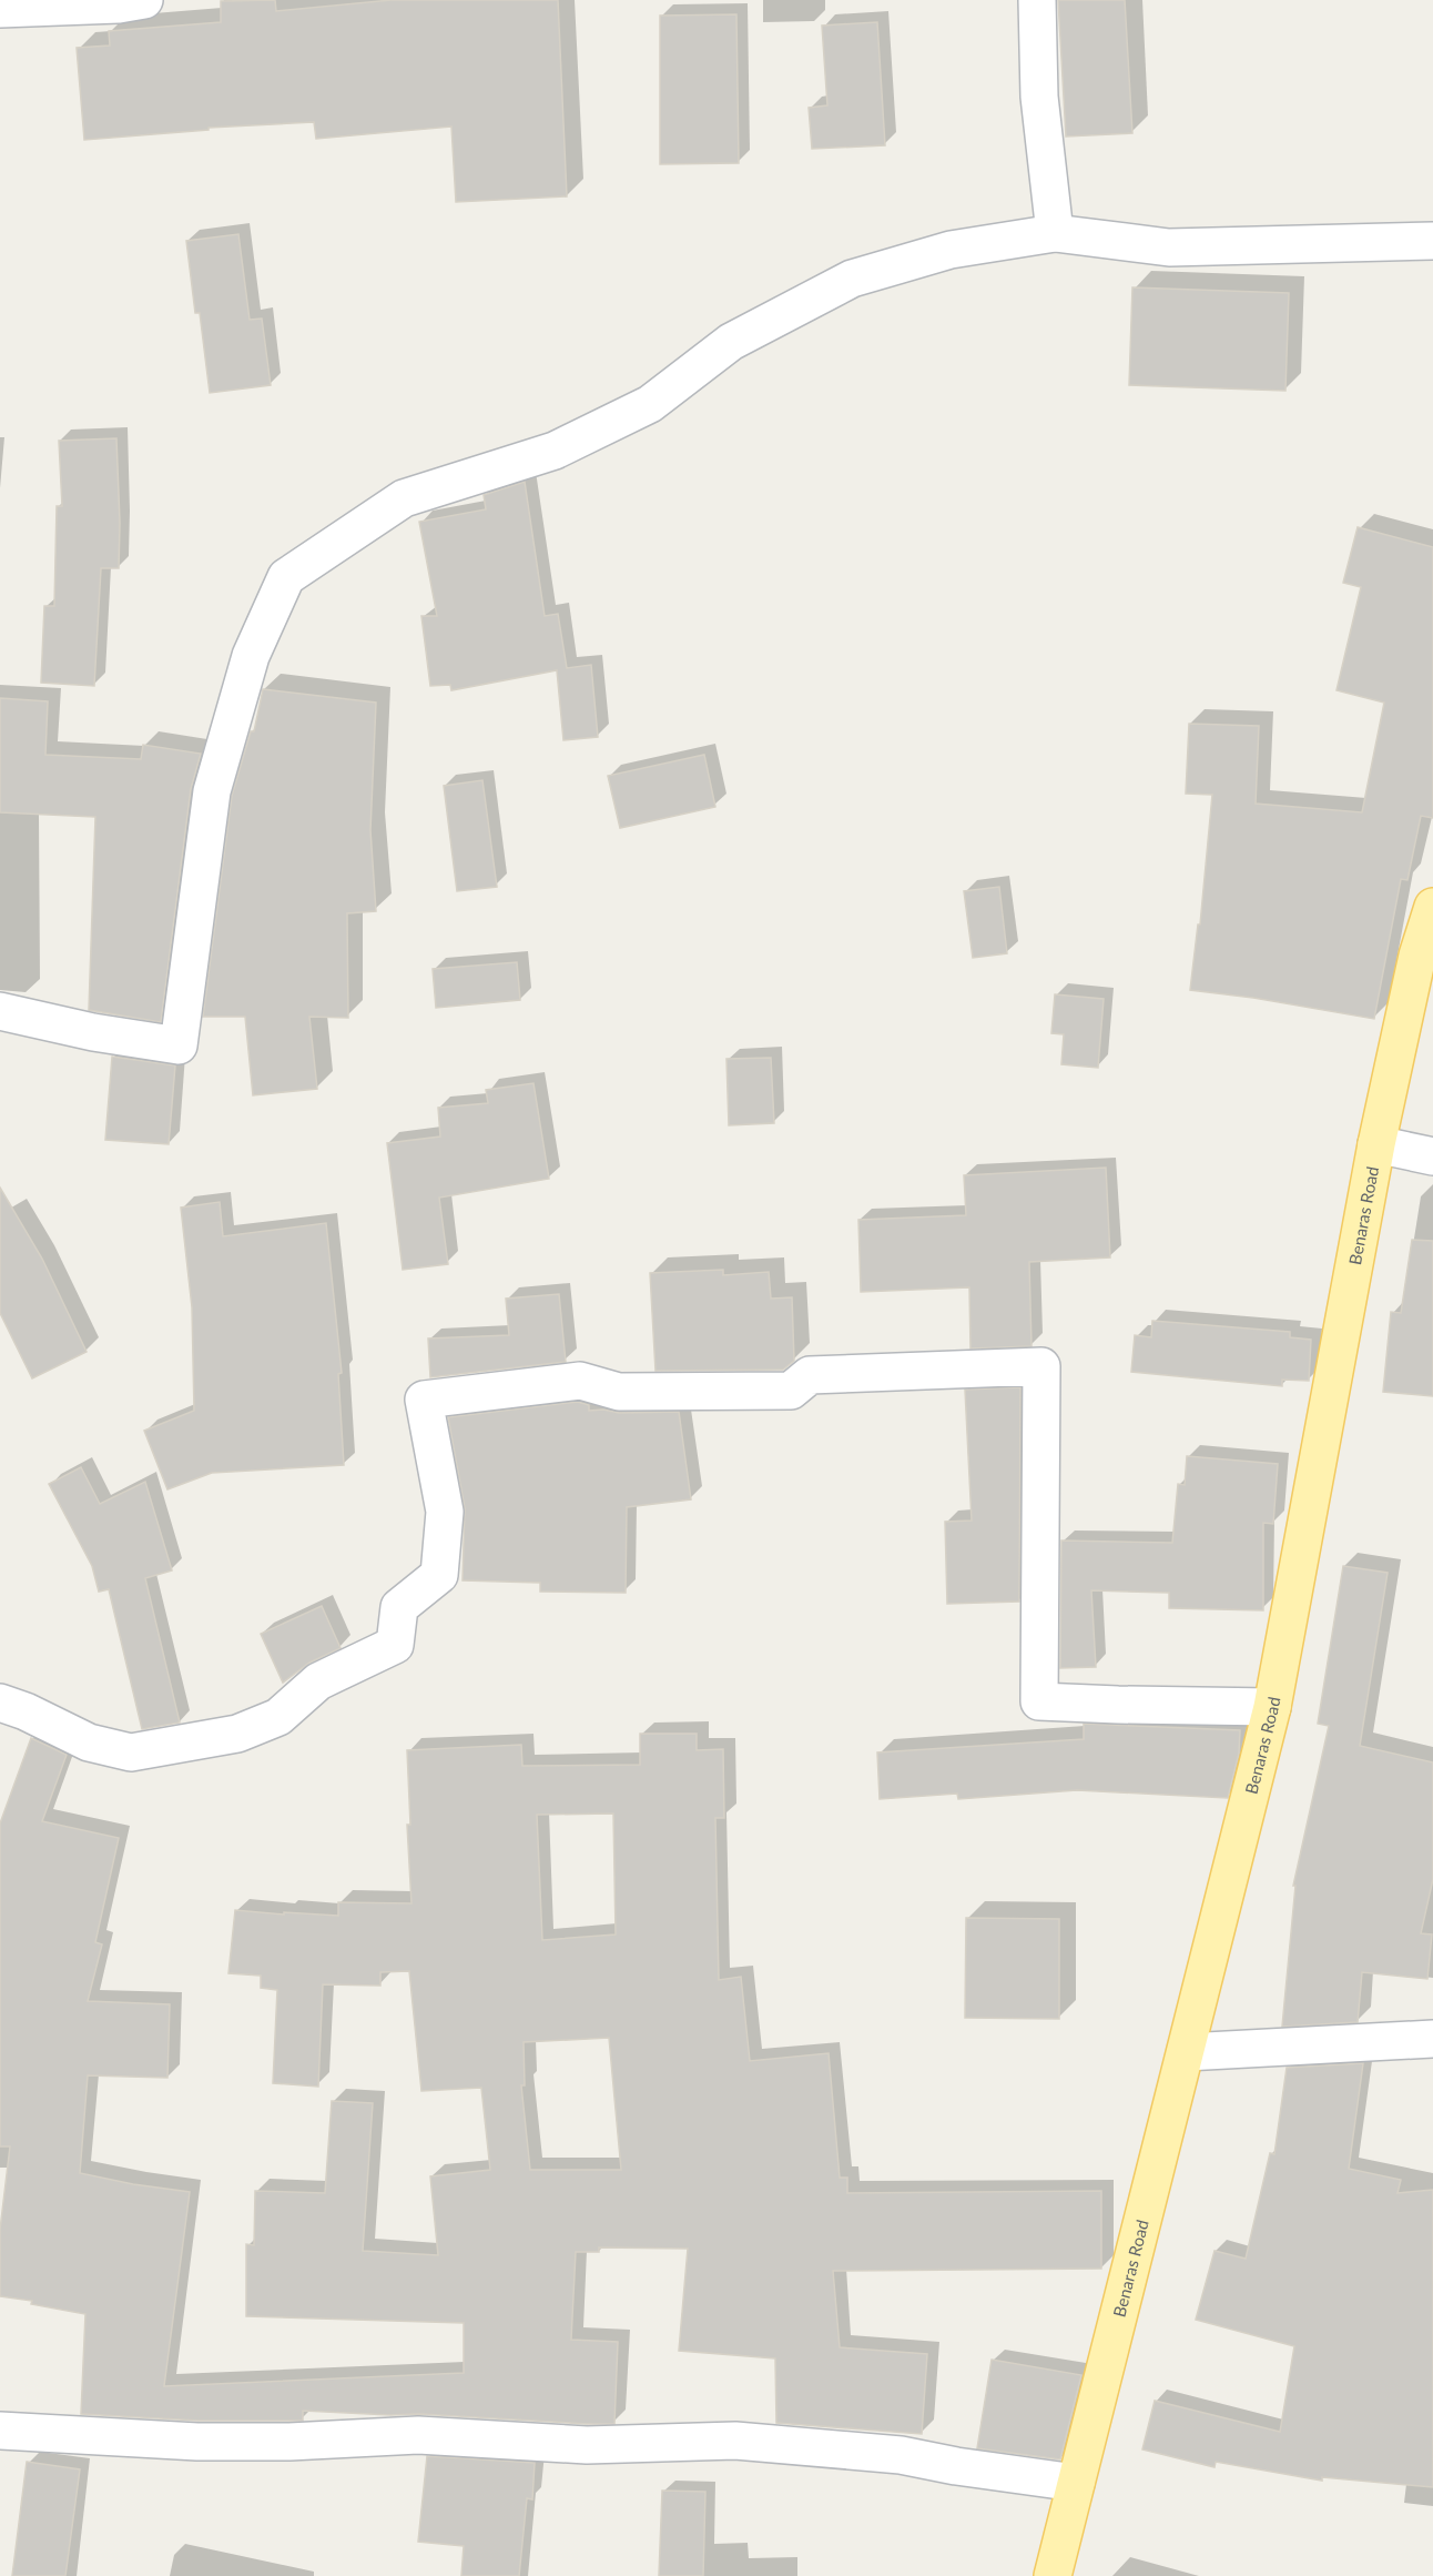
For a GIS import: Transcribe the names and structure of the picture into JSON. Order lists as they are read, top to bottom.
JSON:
{
  "streets": {
    "main road": ["Benaras Road"]
  }
}
